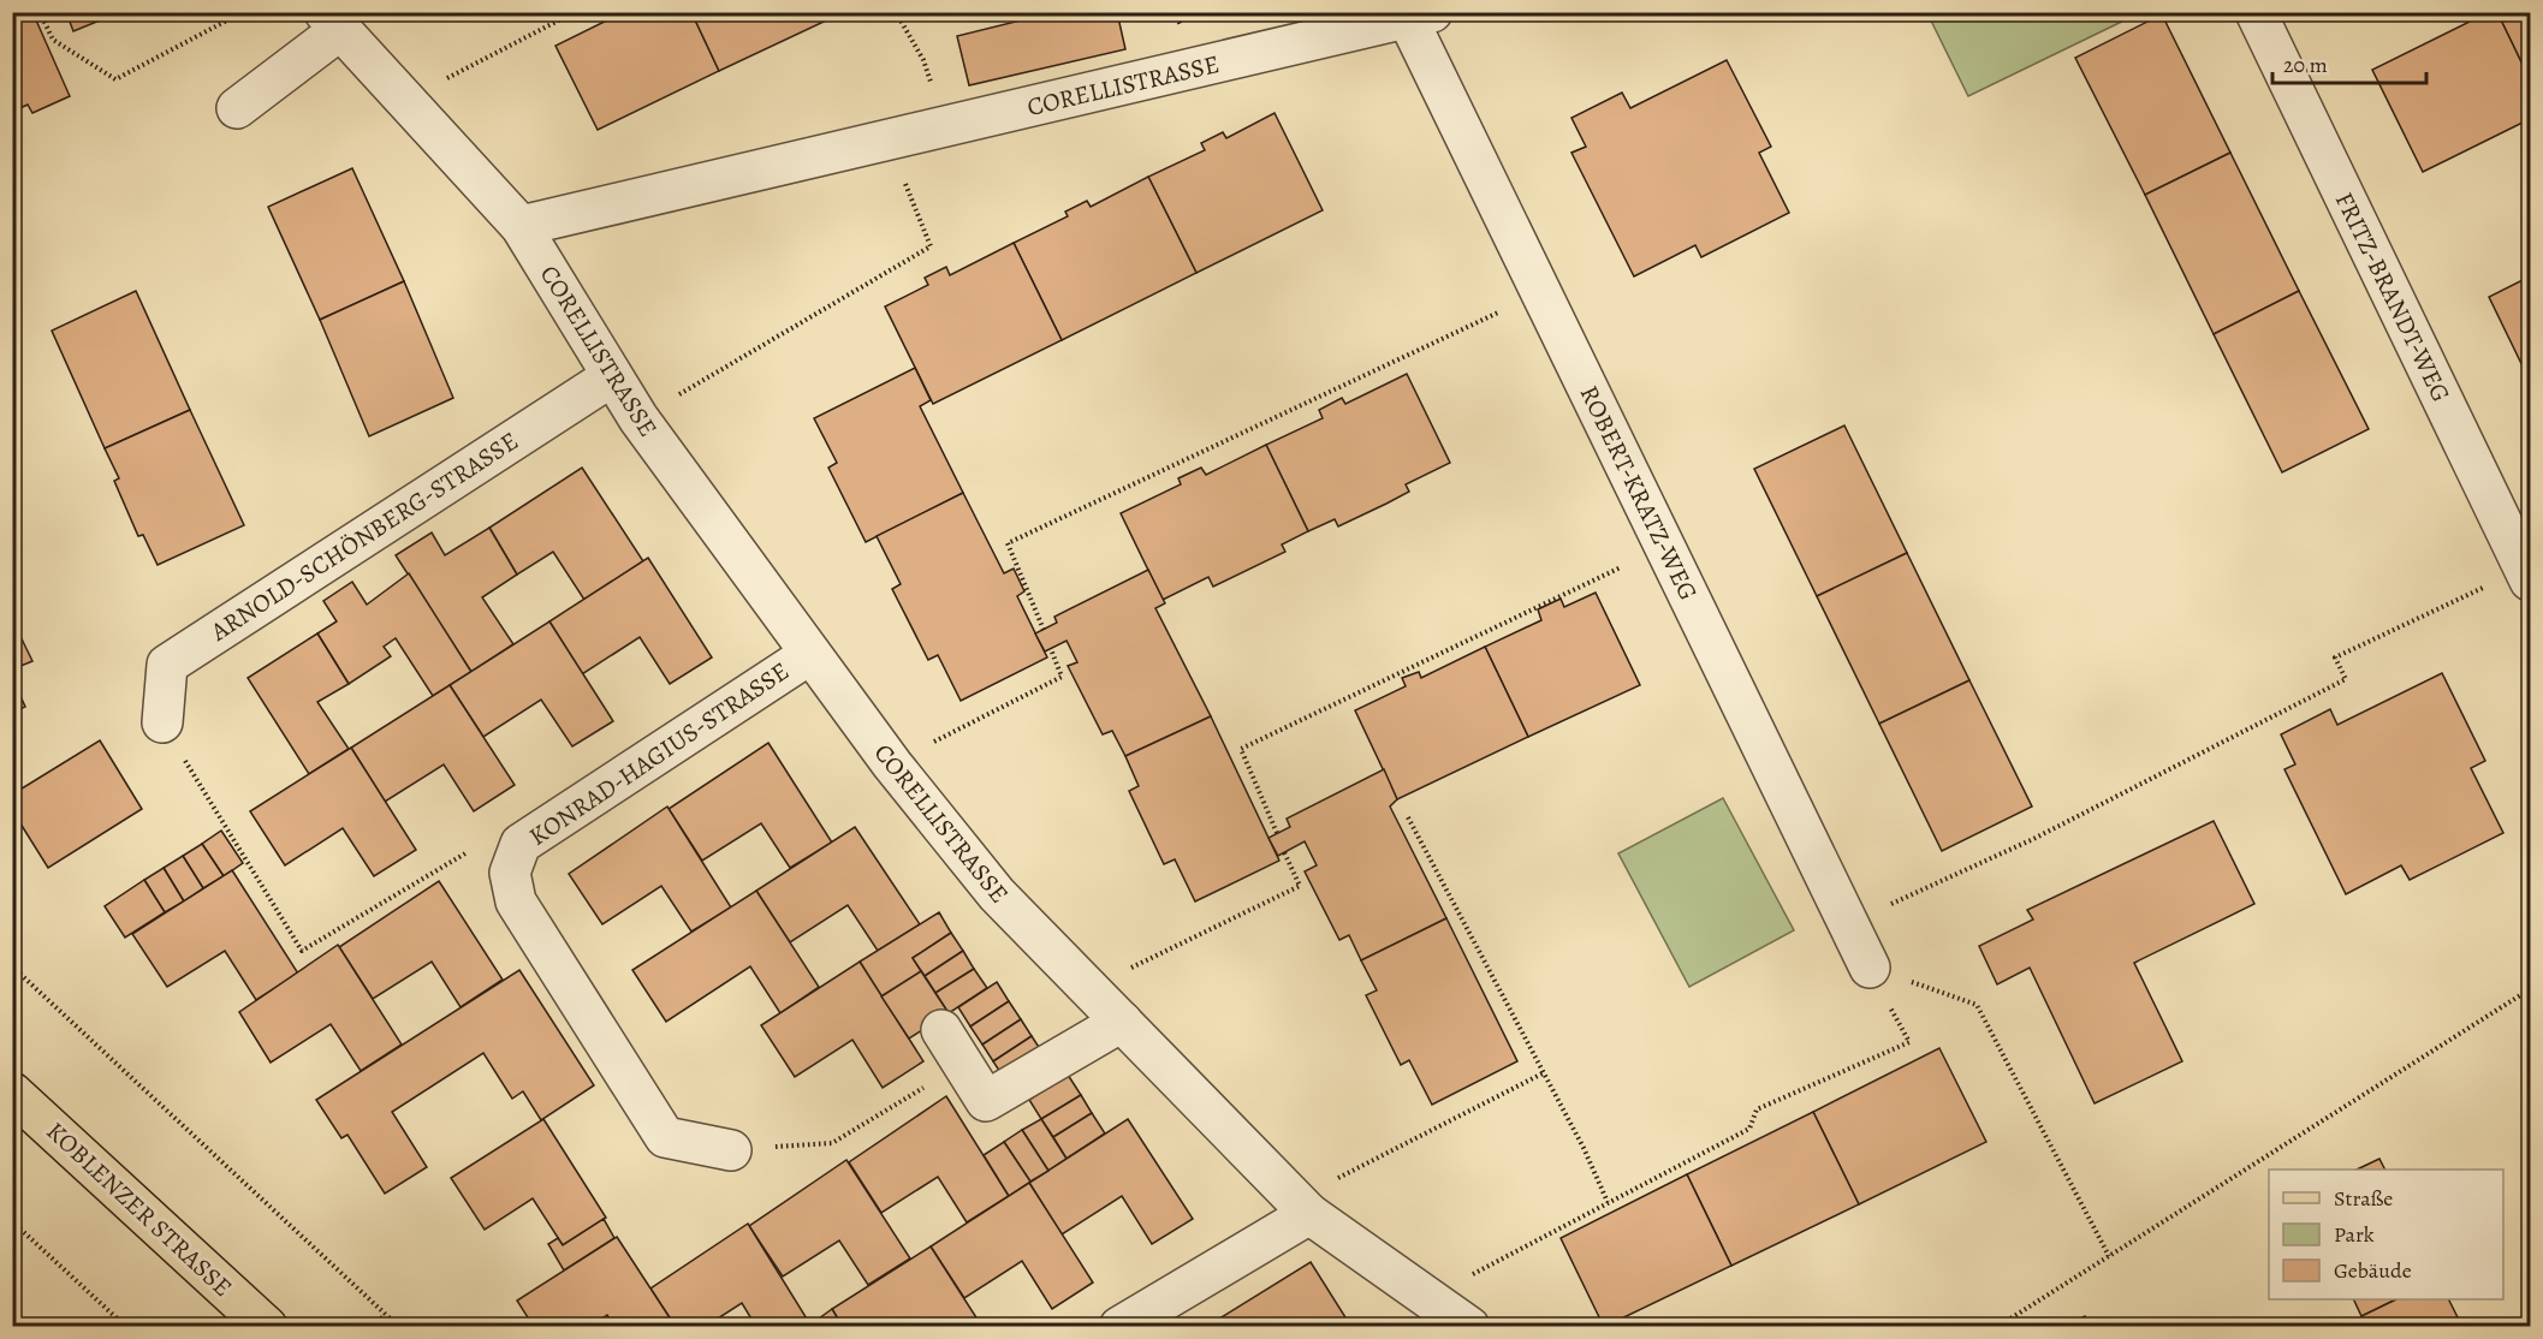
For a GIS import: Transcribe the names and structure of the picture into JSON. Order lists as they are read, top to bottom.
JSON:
{
  "streets": {
    "main road": ["KOBLENZER STRASSE"],
    "street": [
      "CORELLISTRASSE",
      "FRITZ-BRANDT-WEG",
      "ROBERT-KRATZ-WEG",
      "ARNOLD-SCHÖNBERG-STRASSE",
      "KONRAD-HAGIUS-STRASSE"
    ]
  },
  "crossings": [
    ["CORELLISTRASSE", "ROBERT-KRATZ-WEG"],
    ["CORELLISTRASSE", "ARNOLD-SCHÖNBERG-STRASSE"],
    ["CORELLISTRASSE", "KONRAD-HAGIUS-STRASSE"]
  ],
  "legend": ["Straße", "Park", "Gebäude"],
  "scale_bar": "20 m"
}
